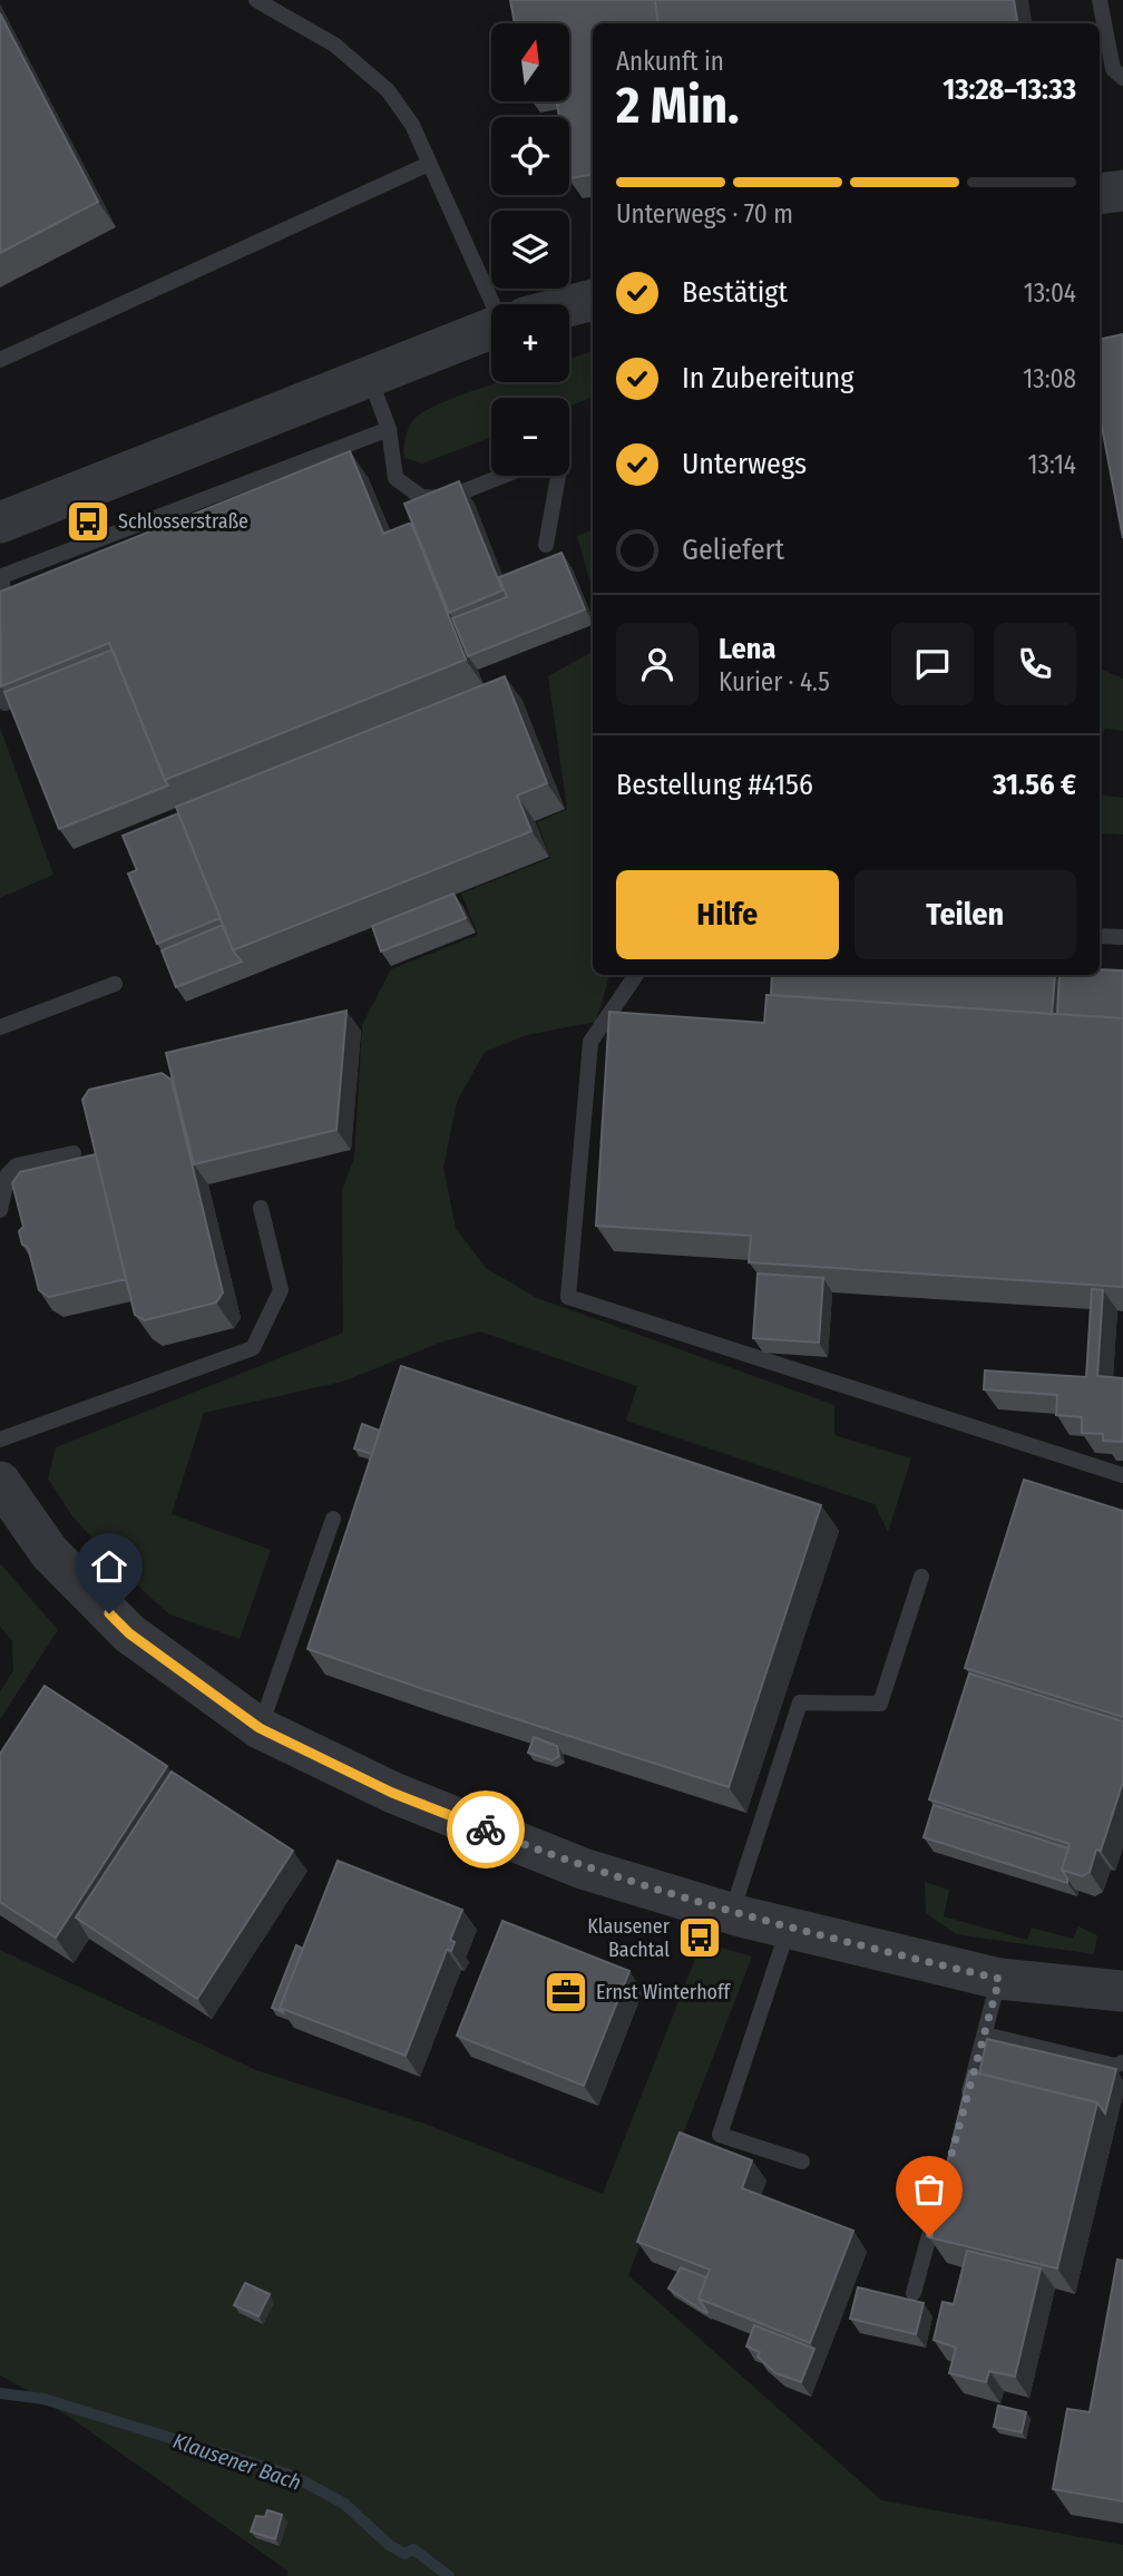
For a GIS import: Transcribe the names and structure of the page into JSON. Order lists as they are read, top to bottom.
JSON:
{
  "water": ["Klausener Bach"],
  "places": {
    "bus stop": ["Schlosserstraße", "Klausener Bachtal"],
    "office": ["Ernst Winterhoff"]
  },
  "north": "top",
  "page": {
    "map_buttons": ["+", "−"],
    "heading": ["2 Min.", "Ankunft in", "13:28–13:33"],
    "panel": [
      "Lena",
      "Kurier · 4.5",
      "Bestellung #4156",
      "31.56 €"
    ],
    "bar": "Unterwegs · 70 m",
    "list": [
      ["Bestätigt", "13:04"],
      ["In Zubereitung", "13:08"],
      ["Unterwegs", "13:14"],
      "Geliefert"
    ],
    "buttons": ["Hilfe", "Teilen"]
  }
}
